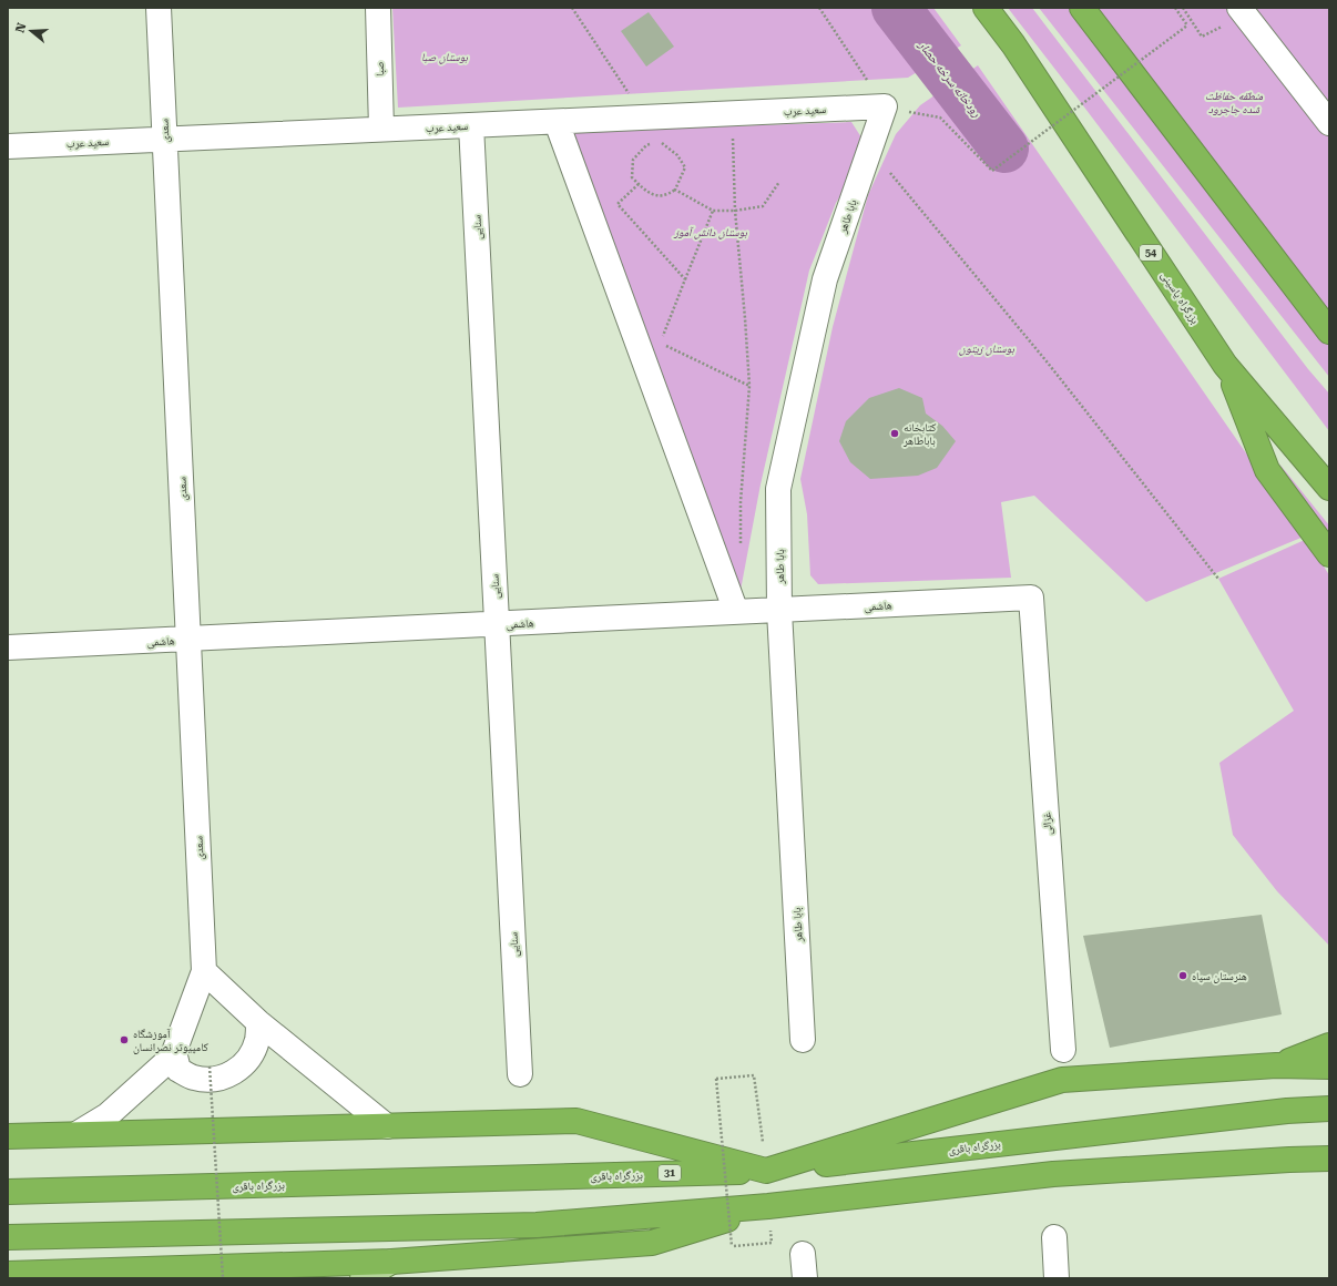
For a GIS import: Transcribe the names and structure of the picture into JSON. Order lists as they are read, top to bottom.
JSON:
{
  "streets": {
    "highway": [
      "54",
      "بزرگراه یاسینی",
      "بزرگراه باقری",
      "31"
    ],
    "street": [
      "صبا",
      "سعید عرب",
      "سعدی",
      "بابا طاهر",
      "سنایی",
      "هاشمی",
      "غزالی"
    ]
  },
  "crossings": [
    ["صبا", "سعید عرب"],
    ["سعید عرب", "سعدی"],
    ["سعید عرب", "بابا طاهر"],
    ["سعید عرب", "سنایی"],
    ["سعدی", "هاشمی"],
    ["بابا طاهر", "هاشمی"],
    ["سنایی", "هاشمی"],
    ["هاشمی", "غزالی"]
  ],
  "water": ["رودخانه سرخه حصار"],
  "parks": [
    "بوستان صبا",
    "منطقه حفاظت شده جاجرود",
    "بوستان دانش آموز",
    "بوستان زیتون"
  ],
  "places": ["کتابخانه باباطاهر", "هنرستان سپاه", "آموزشگاه کامپیوتر نصرانسان"],
  "north": "left"
}
